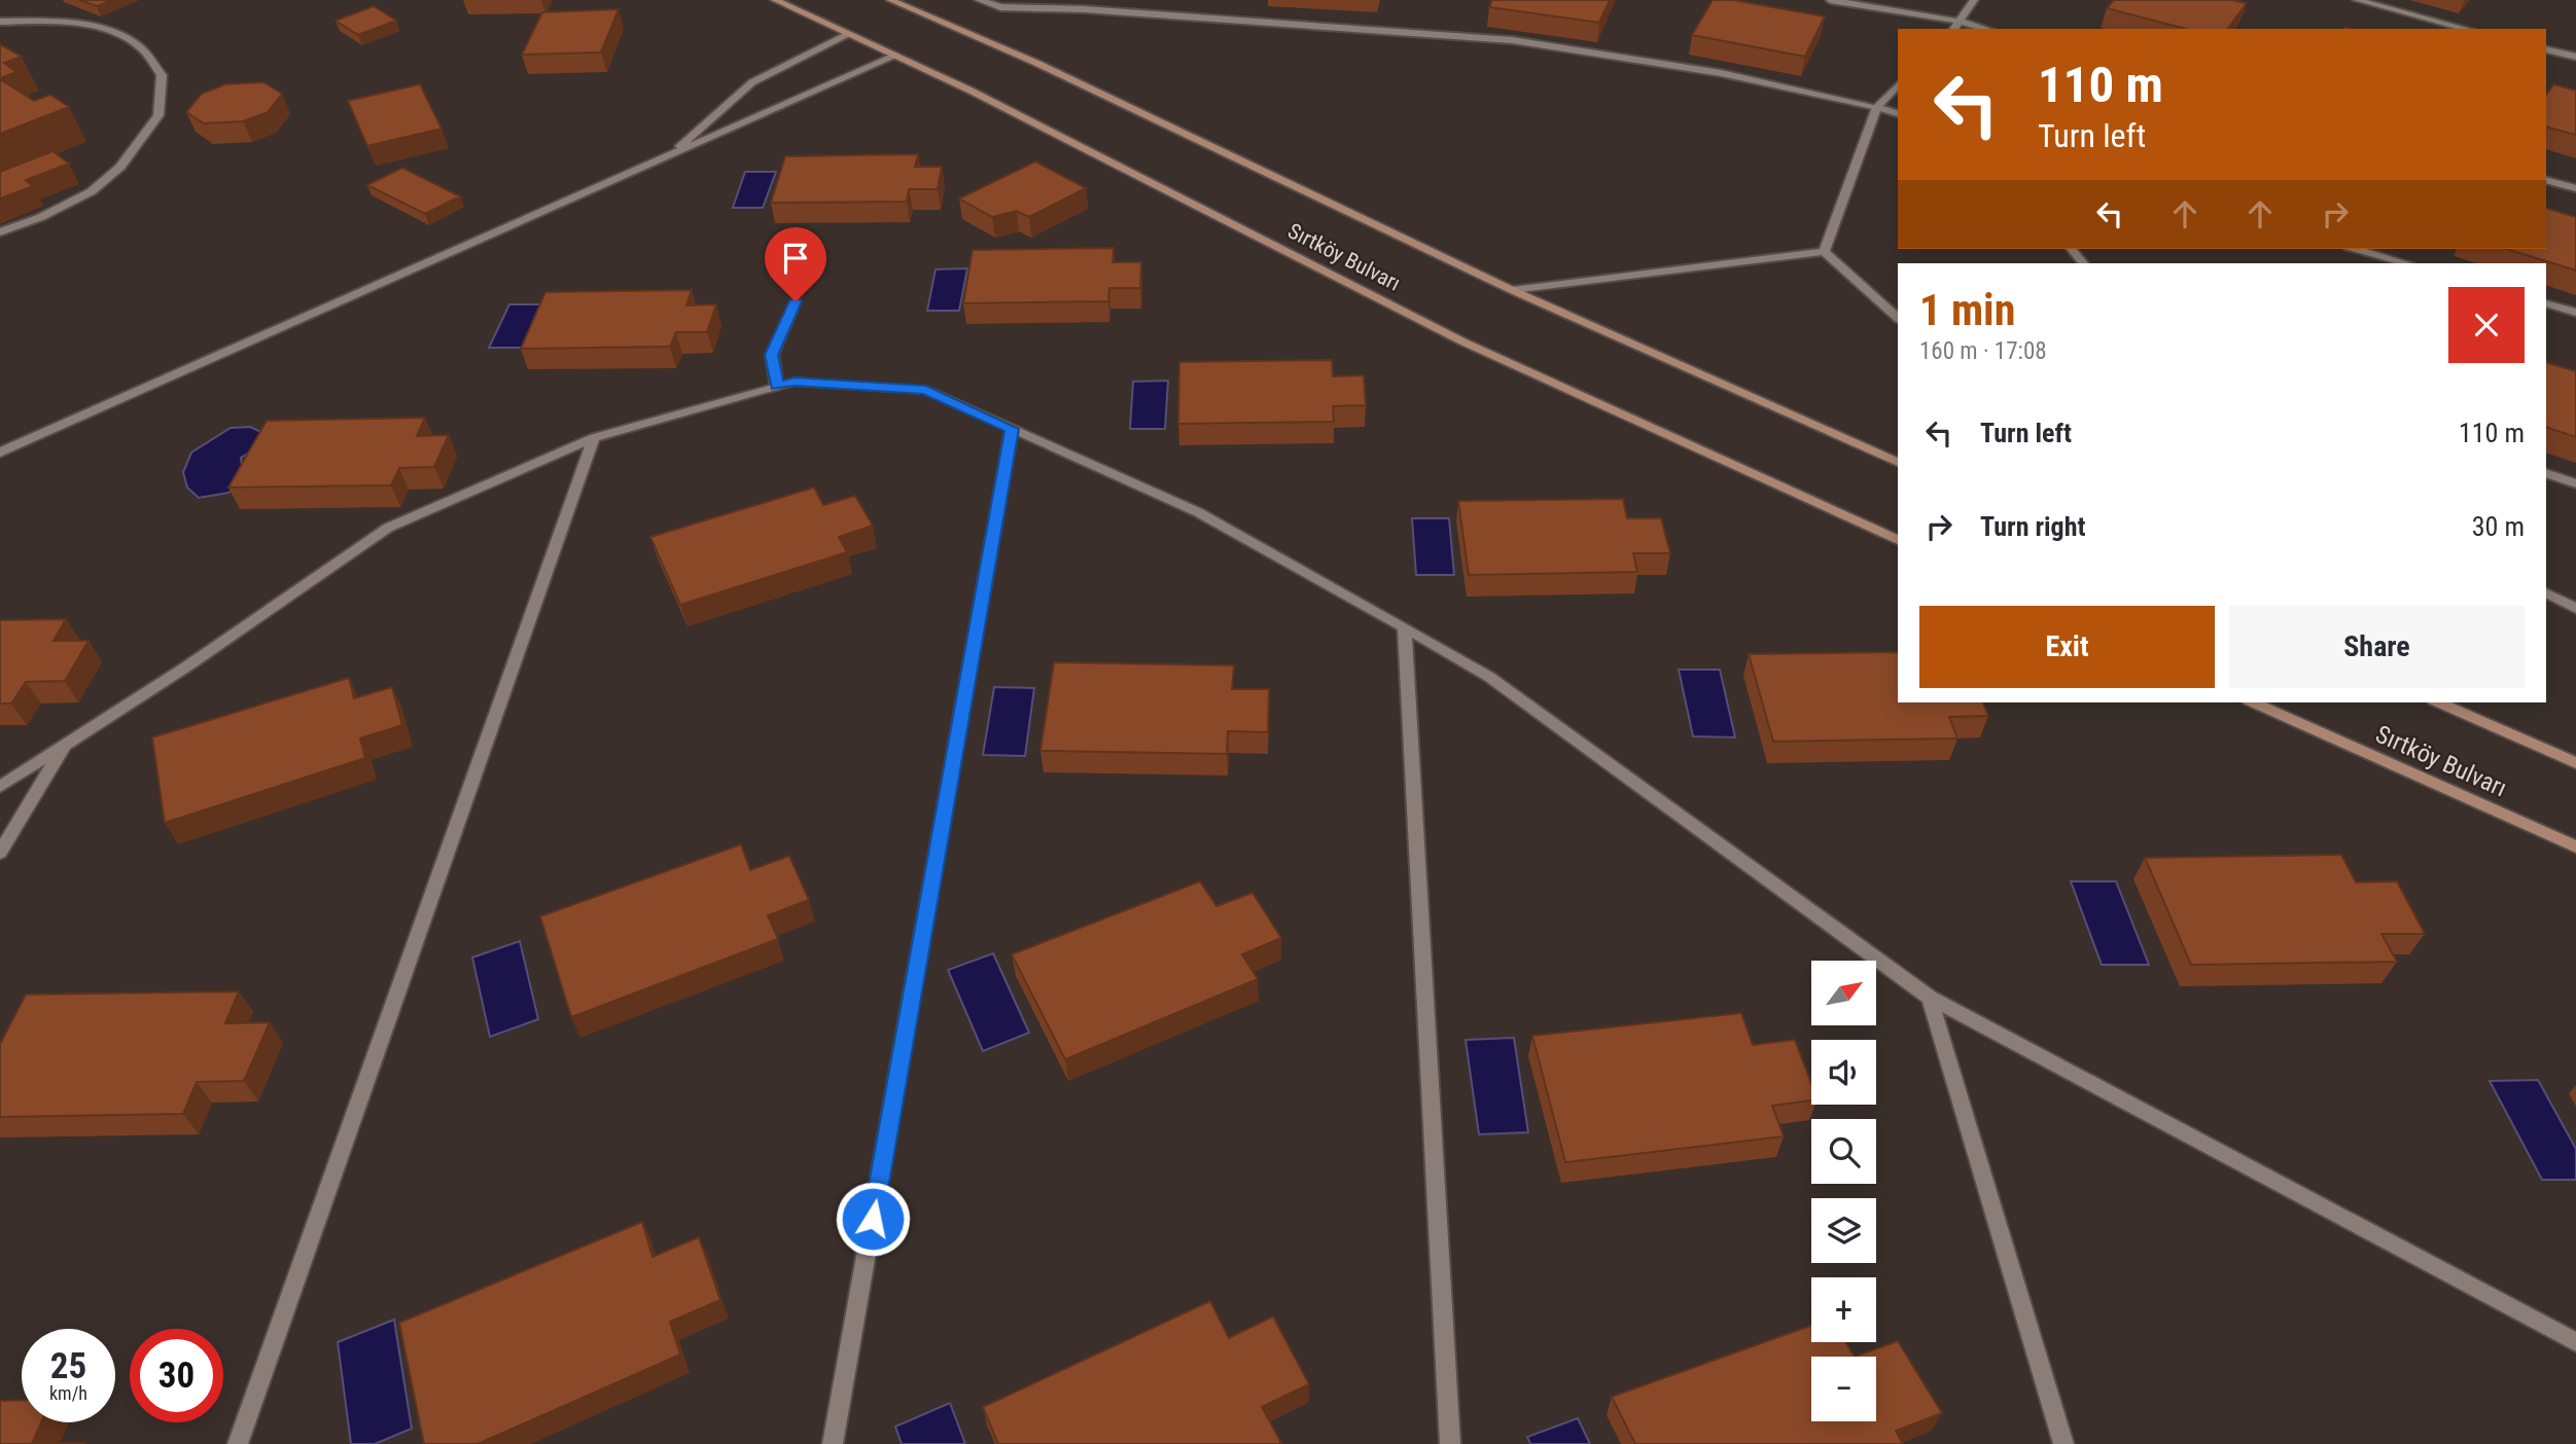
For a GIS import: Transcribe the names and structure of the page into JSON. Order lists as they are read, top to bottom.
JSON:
{
  "streets": {
    "main road": ["Sırtköy Bulvarı"]
  },
  "north": "top right",
  "page": {
    "turn": ["110 m", "Turn left"],
    "heading": ["1 min", "160 m · 17:08"],
    "list": [
      {
        "name": "Turn left",
        "value": "110 m"
      },
      {
        "name": "Turn right",
        "value": "30 m"
      }
    ],
    "buttons": ["Exit", "Share"],
    "map_buttons": ["+", "−"],
    "speed": "25 km/h",
    "limit": "30"
  }
}
